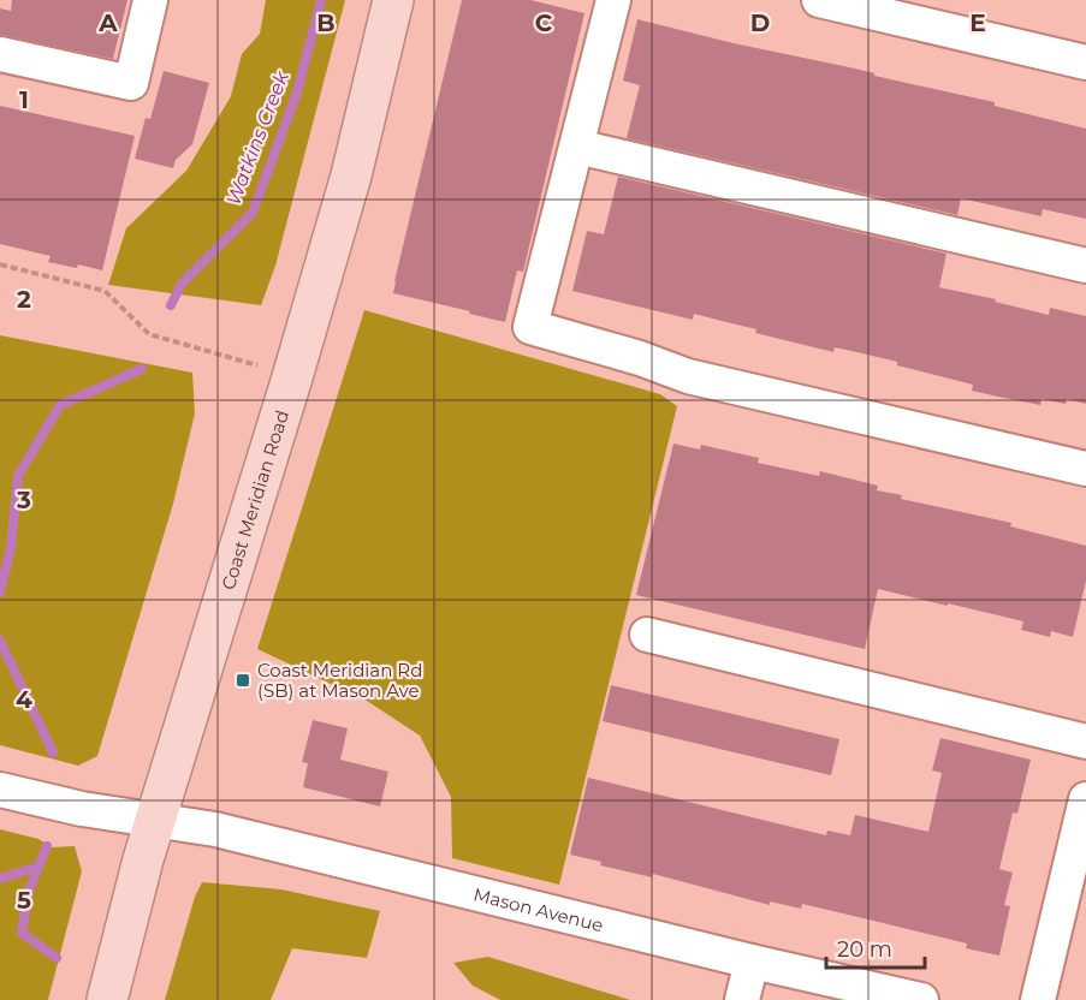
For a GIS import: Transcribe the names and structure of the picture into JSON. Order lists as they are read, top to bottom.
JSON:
{
  "streets": {
    "main road": ["Coast Meridian Road"],
    "street": ["Mason Avenue"]
  },
  "crossings": [
    ["Coast Meridian Road", "Mason Avenue"]
  ],
  "water": ["Watkins Creek"],
  "places": {
    "transit": ["Coast Meridian Rd (SB) at Mason Ave"]
  },
  "scale_bar": "20 m",
  "grid": {
    "columns": [
      "A",
      "B",
      "C",
      "D",
      "E"
    ],
    "rows": [
      "1",
      "2",
      "3",
      "4",
      "5"
    ]
  }
}
